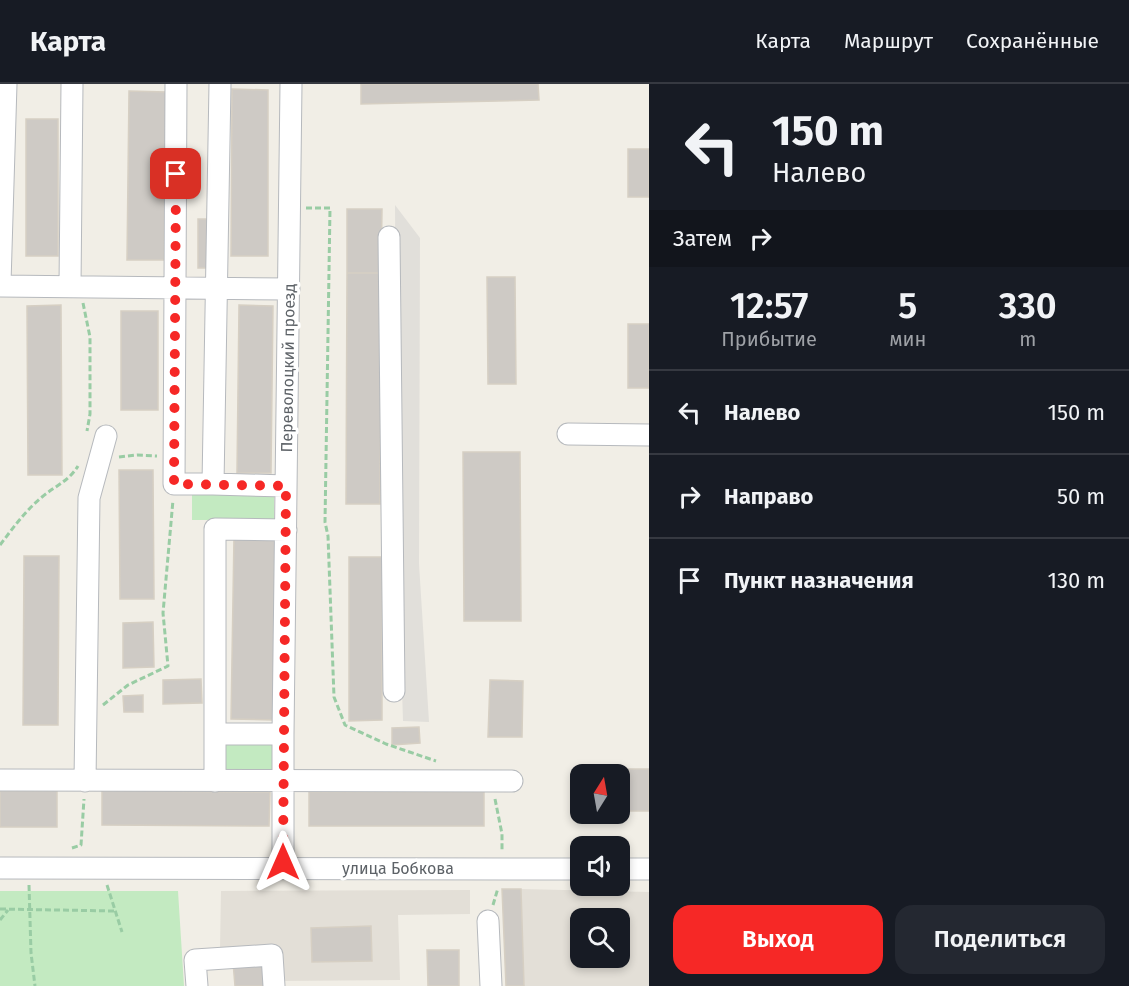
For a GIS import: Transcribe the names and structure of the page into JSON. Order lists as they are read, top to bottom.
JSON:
{
  "streets": {
    "street": ["Переволоцкий проезд", "улица Бобкова"]
  },
  "crossings": [
    ["Переволоцкий проезд", "улица Бобкова"]
  ],
  "north": "top",
  "page": {
    "header": "Карта",
    "nav": ["Карта", "Маршрут", "Сохранённые"],
    "turn": ["150 m", "Налево"],
    "then": "Затем",
    "eta": [
      "12:57",
      "Прибытие",
      "5",
      "мин",
      "330",
      "m"
    ],
    "list": [
      {
        "name": "Налево",
        "value": "150 m"
      },
      {
        "name": "Направо",
        "value": "50 m"
      },
      {
        "name": "Пункт назначения",
        "value": "130 m"
      }
    ],
    "buttons": ["Выход", "Поделиться"]
  }
}
